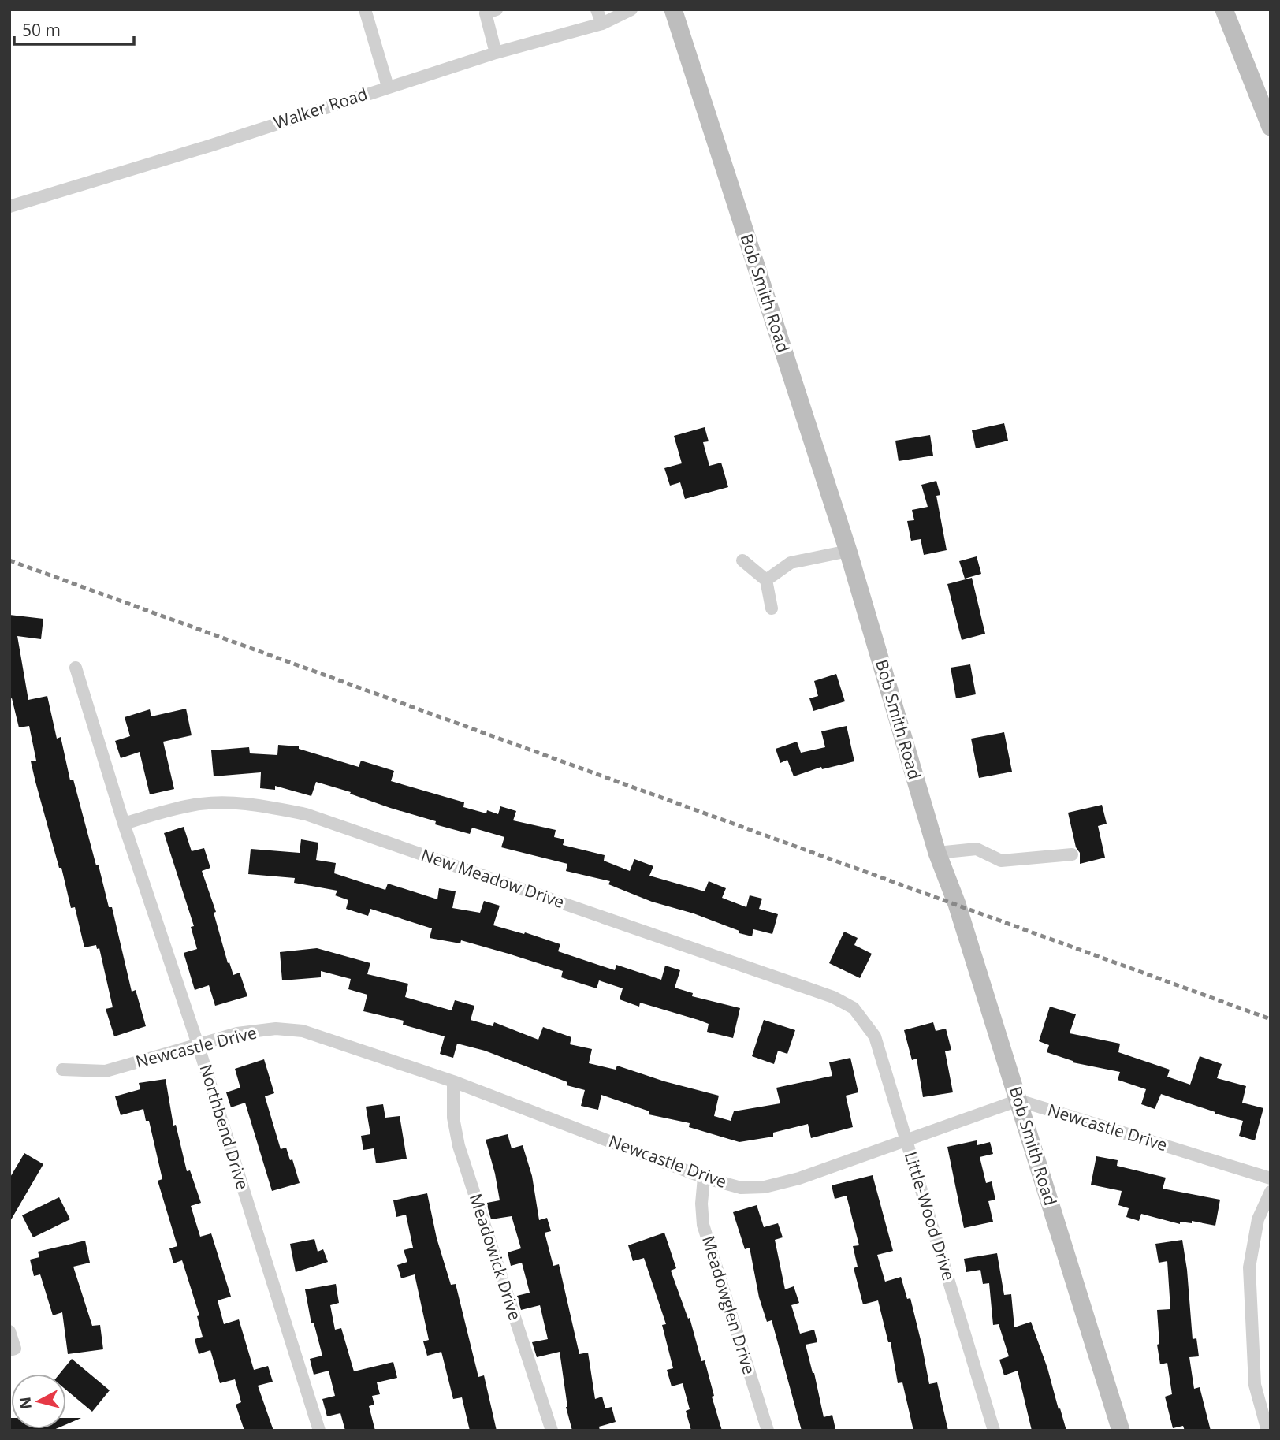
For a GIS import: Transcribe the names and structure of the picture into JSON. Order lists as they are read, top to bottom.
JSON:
{
  "streets": {
    "street": [
      "Walker Road",
      "Bob Smith Road",
      "New Meadow Drive",
      "Newcastle Drive",
      "Northbend Drive",
      "Little-Wood Drive",
      "Meadowick Drive",
      "Meadowglen Drive"
    ]
  },
  "crossings": [
    ["Bob Smith Road", "Newcastle Drive"],
    ["New Meadow Drive", "Northbend Drive"],
    ["New Meadow Drive", "Little-Wood Drive"],
    ["Newcastle Drive", "Northbend Drive"],
    ["Newcastle Drive", "Little-Wood Drive"],
    ["Newcastle Drive", "Meadowick Drive"],
    ["Newcastle Drive", "Meadowglen Drive"]
  ],
  "scale_bar": "50 m",
  "north": "left"
}
